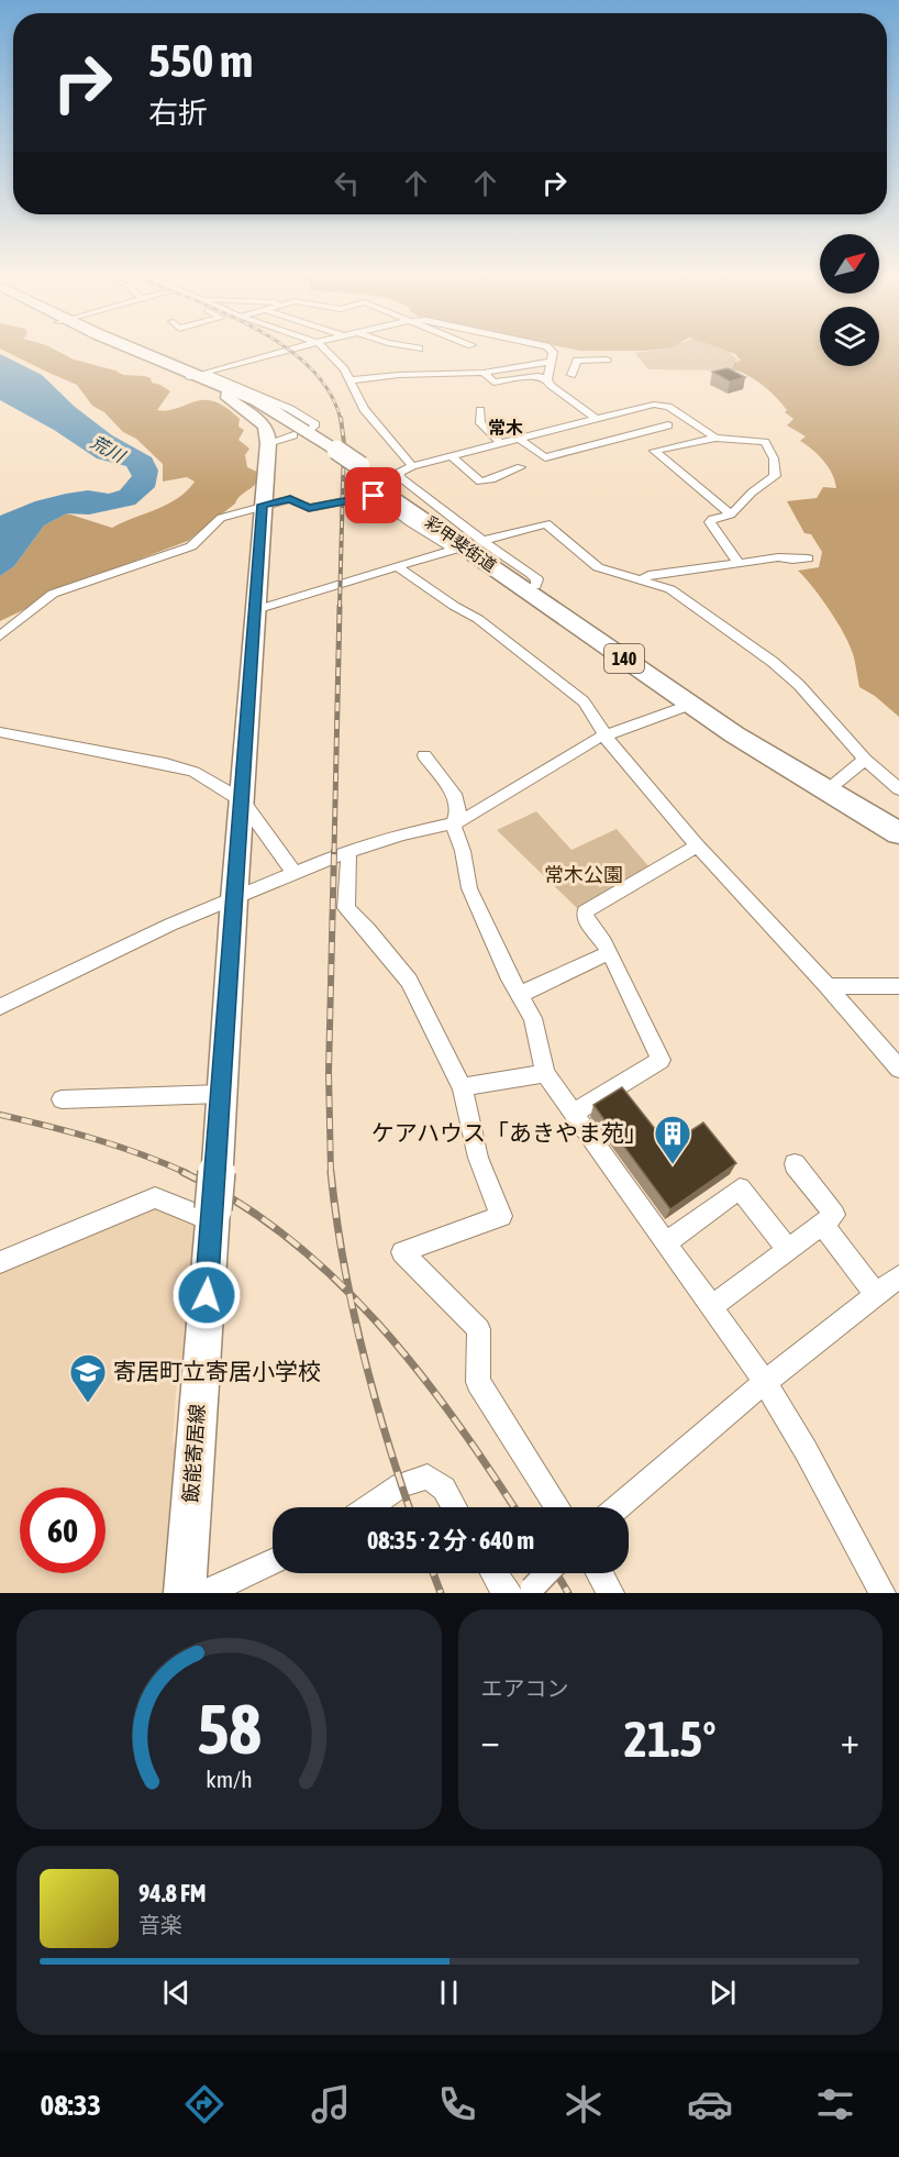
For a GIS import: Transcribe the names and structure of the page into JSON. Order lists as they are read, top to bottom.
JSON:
{
  "streets": {
    "highway": ["彩甲斐街道", "140"],
    "main road": ["飯能寄居線"]
  },
  "districts": ["常木"],
  "water": ["荒川"],
  "parks": ["常木公園"],
  "places": {
    "building": ["ケアハウス「あきやま苑」"],
    "school or university": ["寄居町立寄居小学校"]
  },
  "north": "top right",
  "page": {
    "turn": ["550 m", "右折"],
    "limit": "60",
    "trip": "08:35 · 2 分 · 640 m",
    "tile": "エアコン",
    "heat": ["−", "21.5°", "+"],
    "song": ["94.8 FM", "音楽"],
    "tabs": "08:33",
    "gauge": ["58", "km/h"]
  }
}
